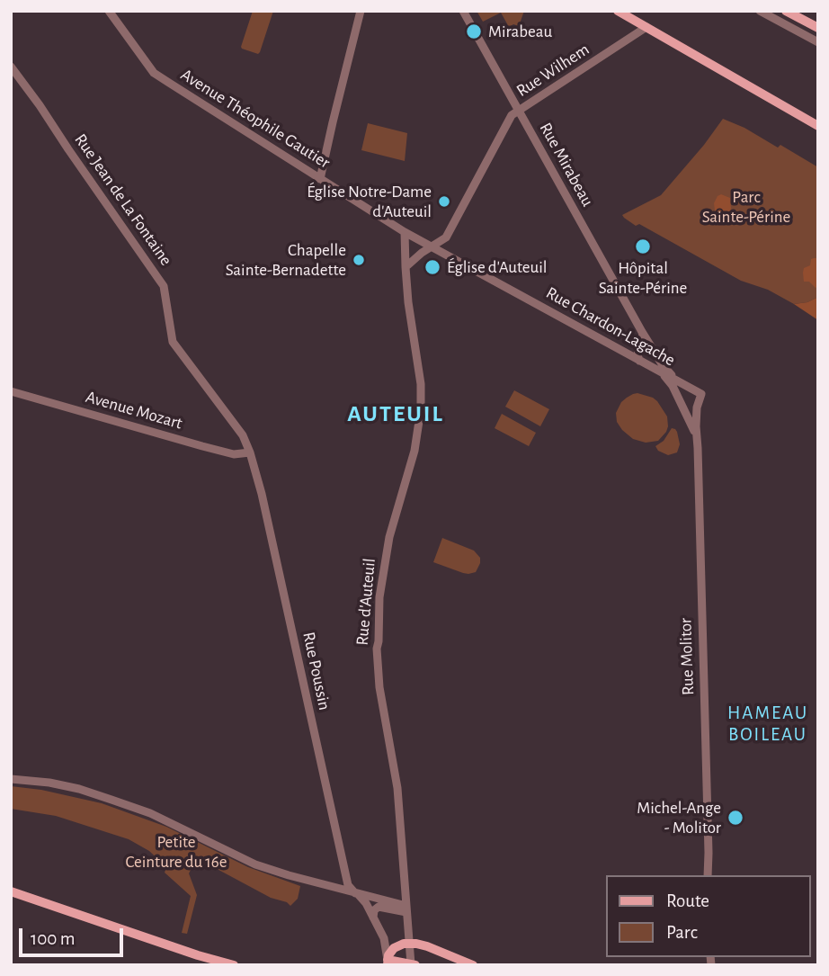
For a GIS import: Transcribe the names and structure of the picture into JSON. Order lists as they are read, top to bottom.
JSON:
{
  "streets": {
    "street": [
      "Rue Wilhem",
      "Avenue Théophile Gautier",
      "Rue Mirabeau",
      "Rue Jean de La Fontaine",
      "Rue Chardon-Lagache",
      "Avenue Mozart",
      "Rue d'Auteuil",
      "Rue Molitor",
      "Rue Poussin"
    ]
  },
  "crossings": [
    ["Rue Wilhem", "Rue Mirabeau"],
    ["Rue Wilhem", "Rue Chardon-Lagache"],
    ["Avenue Théophile Gautier", "Rue Chardon-Lagache"],
    ["Avenue Théophile Gautier", "Rue d'Auteuil"],
    ["Rue Mirabeau", "Rue Chardon-Lagache"],
    ["Rue Jean de La Fontaine", "Avenue Mozart"],
    ["Rue Jean de La Fontaine", "Rue Poussin"],
    ["Rue Chardon-Lagache", "Rue d'Auteuil"],
    ["Rue Chardon-Lagache", "Rue Molitor"],
    ["Avenue Mozart", "Rue Poussin"]
  ],
  "districts": ["AUTEUIL", "HAMEAU BOILEAU"],
  "parks": ["Parc Sainte-Périne", "Petite Ceinture du 16e"],
  "places": [
    "Mirabeau",
    "Église Notre-Dame d'Auteuil",
    "Hôpital Sainte-Périne",
    "Chapelle Sainte-Bernadette",
    "Église d'Auteuil",
    "Michel-Ange - Molitor"
  ],
  "legend": ["Route", "Parc"],
  "scale_bar": "100 m"
}
